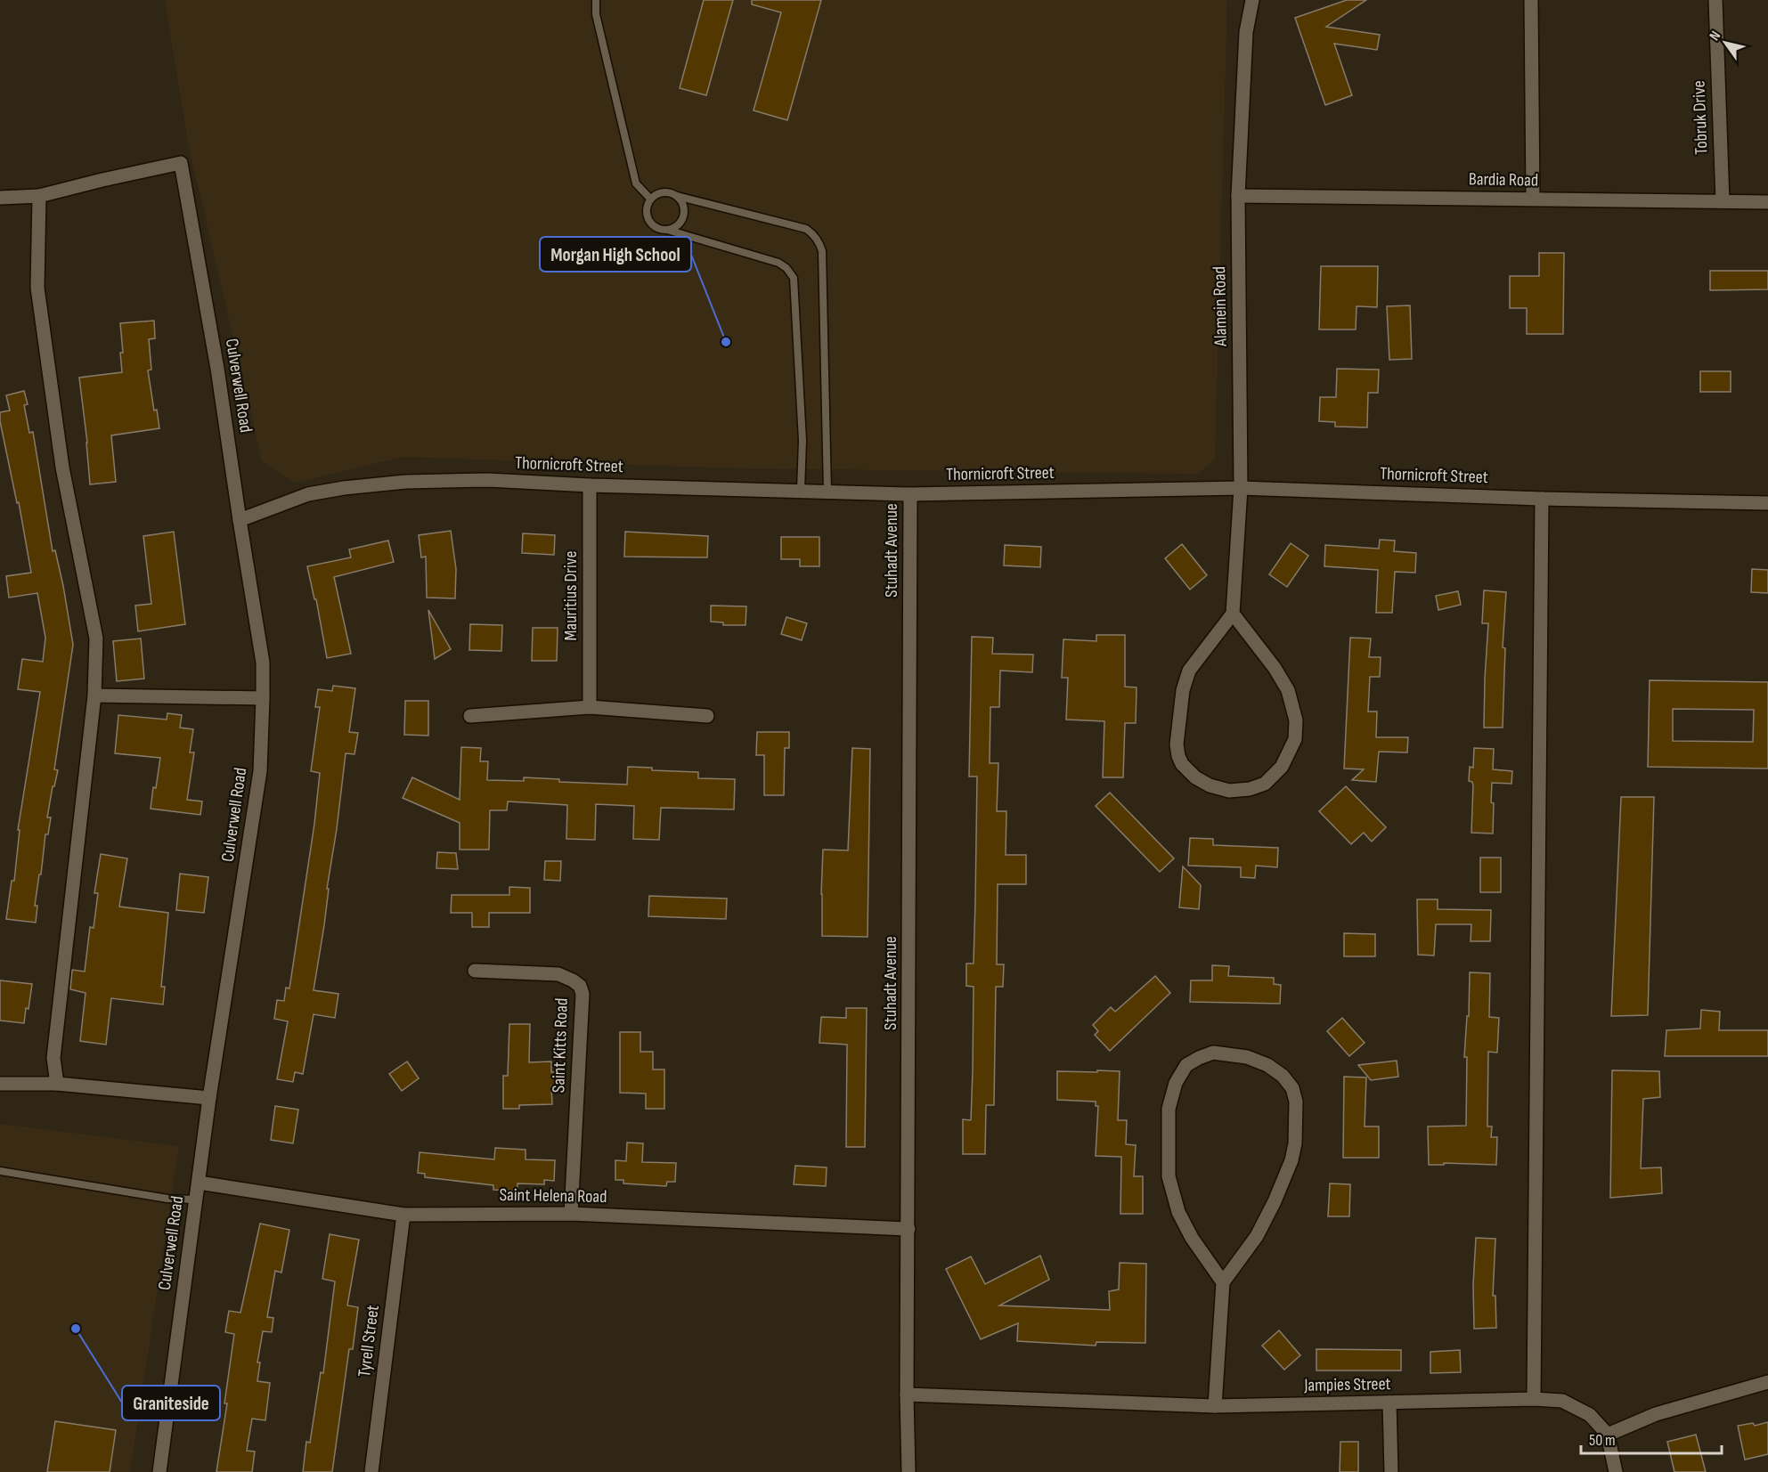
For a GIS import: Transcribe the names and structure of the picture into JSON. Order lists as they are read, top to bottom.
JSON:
{
  "streets": {
    "street": [
      "Tobruk Drive",
      "Bardia Road",
      "Alamein Road",
      "Culverwell Road",
      "Thornicroft Street",
      "Stuhadt Avenue",
      "Mauritius Drive",
      "Saint Kitts Road",
      "Saint Helena Road",
      "Tyrell Street",
      "Jampies Street"
    ]
  },
  "crossings": [
    ["Tobruk Drive", "Bardia Road"],
    ["Bardia Road", "Alamein Road"],
    ["Alamein Road", "Thornicroft Street"],
    ["Culverwell Road", "Thornicroft Street"],
    ["Culverwell Road", "Saint Helena Road"],
    ["Thornicroft Street", "Stuhadt Avenue"],
    ["Thornicroft Street", "Mauritius Drive"],
    ["Stuhadt Avenue", "Saint Helena Road"],
    ["Stuhadt Avenue", "Jampies Street"],
    ["Saint Kitts Road", "Saint Helena Road"],
    ["Saint Helena Road", "Tyrell Street"]
  ],
  "places": ["Morgan High School", "Graniteside"],
  "scale_bar": "50 m",
  "north": "top left"
}
